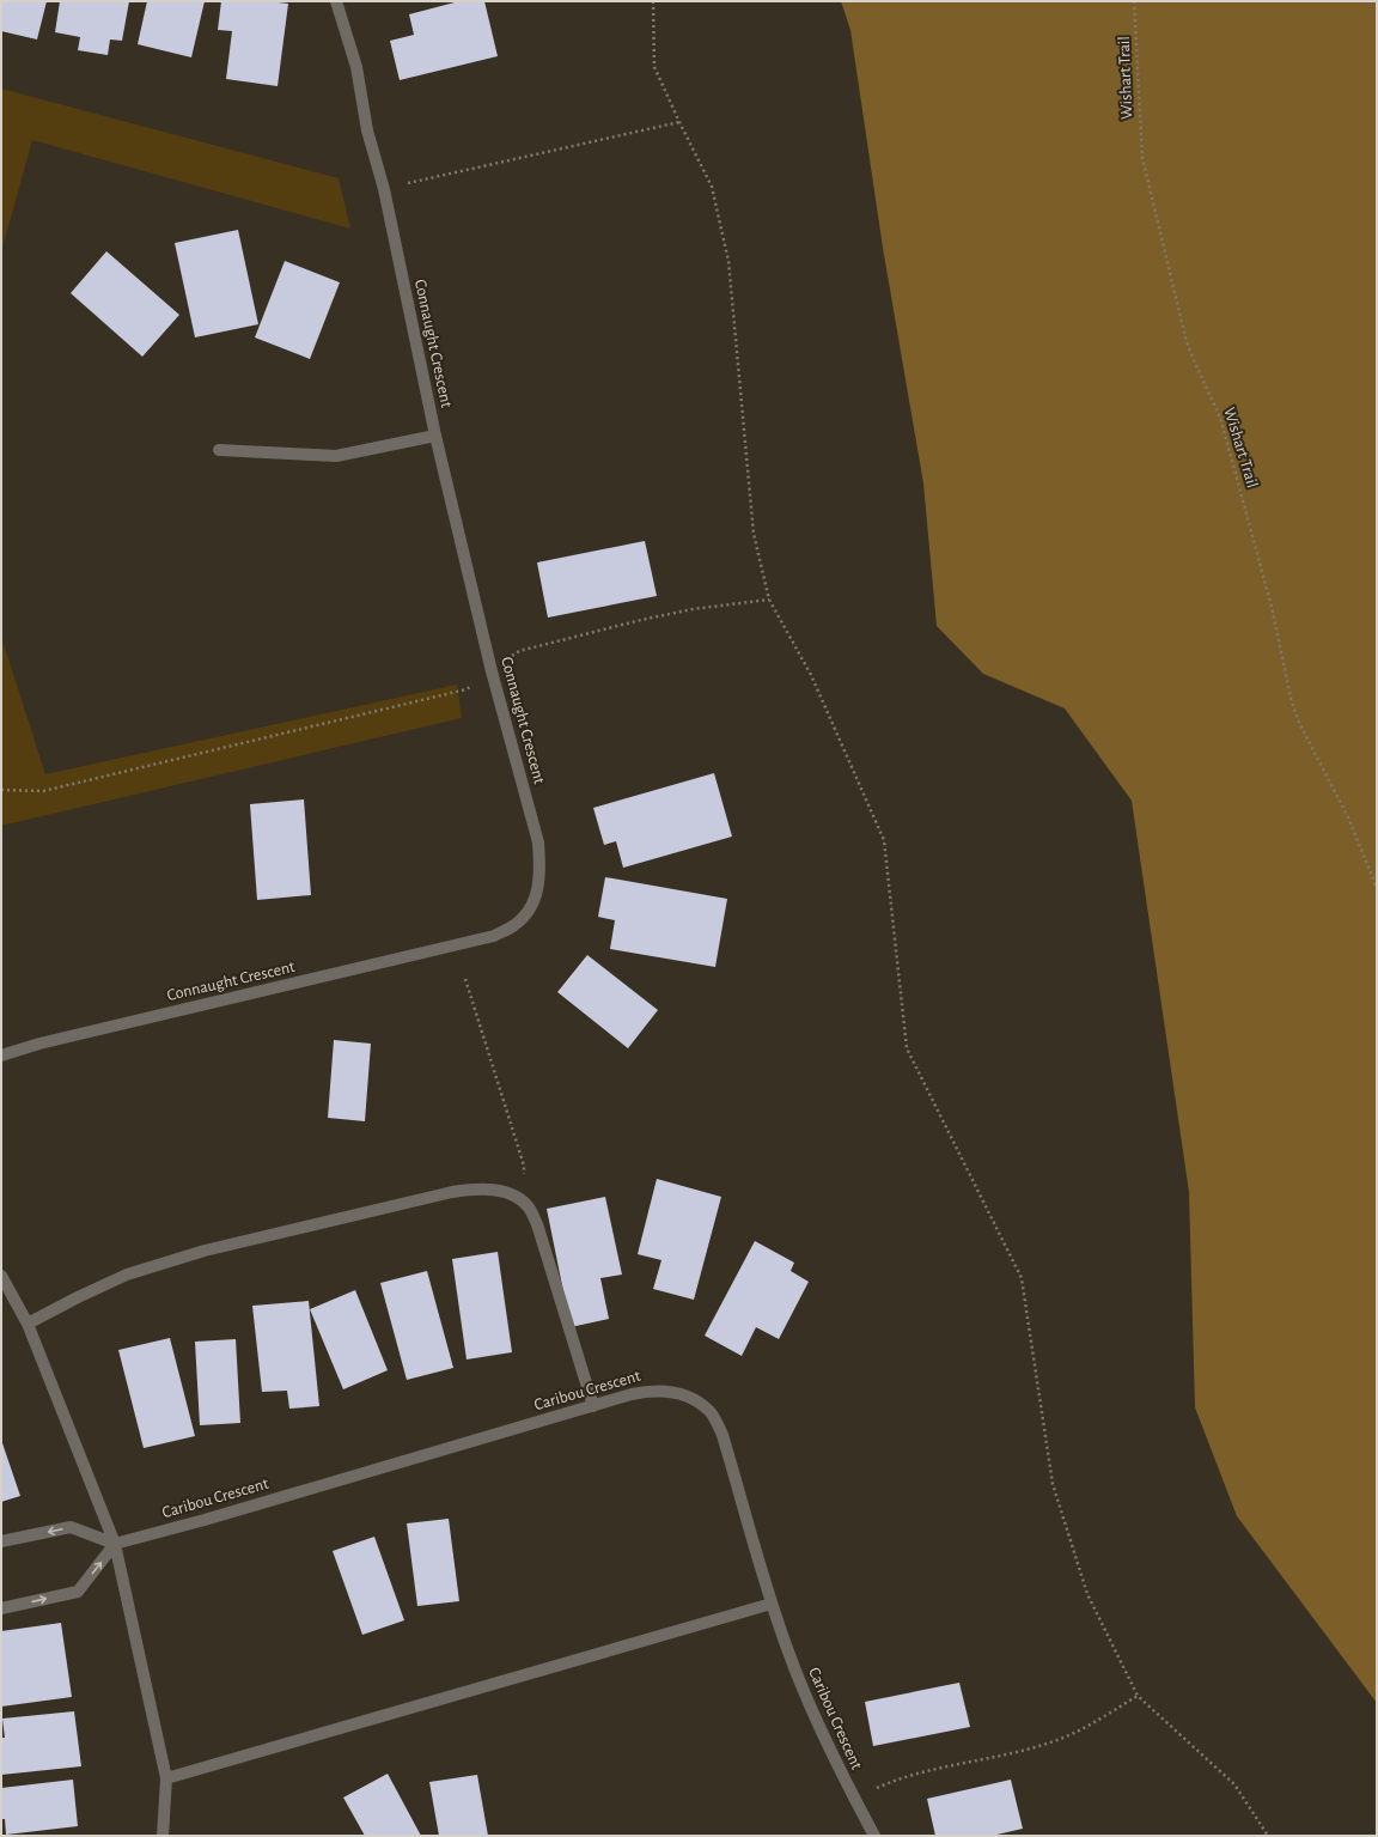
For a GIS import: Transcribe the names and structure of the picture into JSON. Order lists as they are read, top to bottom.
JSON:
{
  "streets": {
    "street": ["Connaught Crescent", "Caribou Crescent"],
    "path": ["Wishart Trail"]
  }
}
